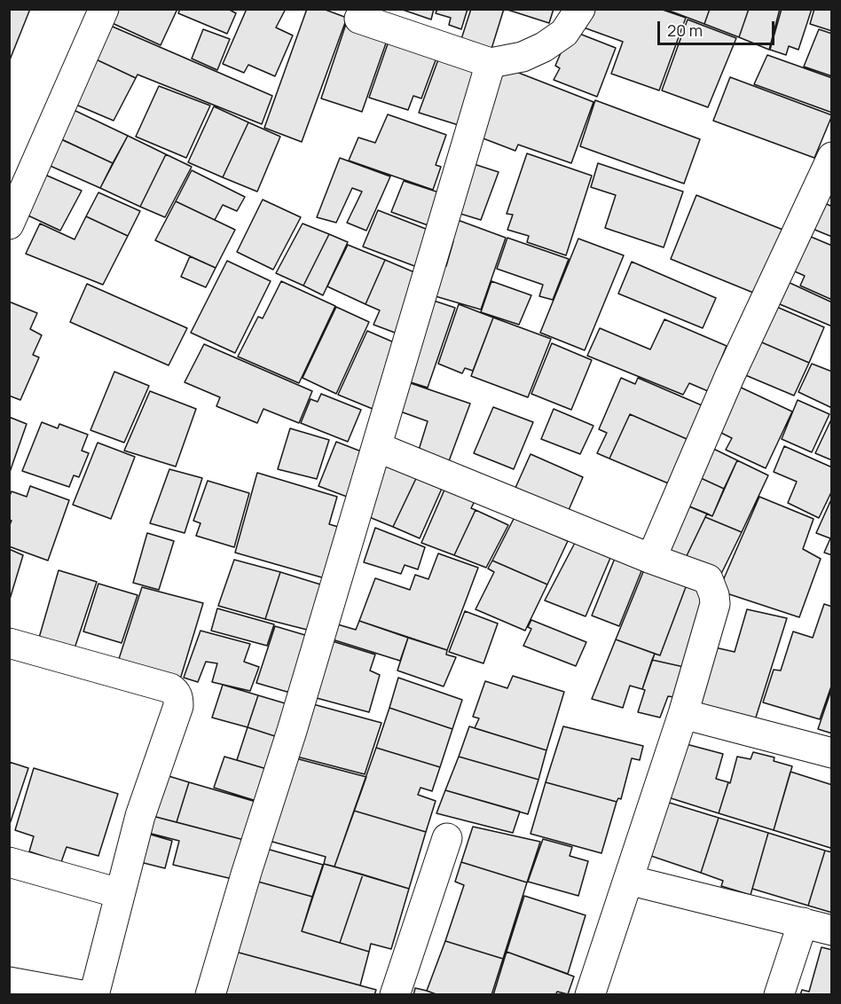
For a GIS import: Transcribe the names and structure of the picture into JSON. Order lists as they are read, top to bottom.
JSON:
{
  "scale_bar": "20 m"
}
